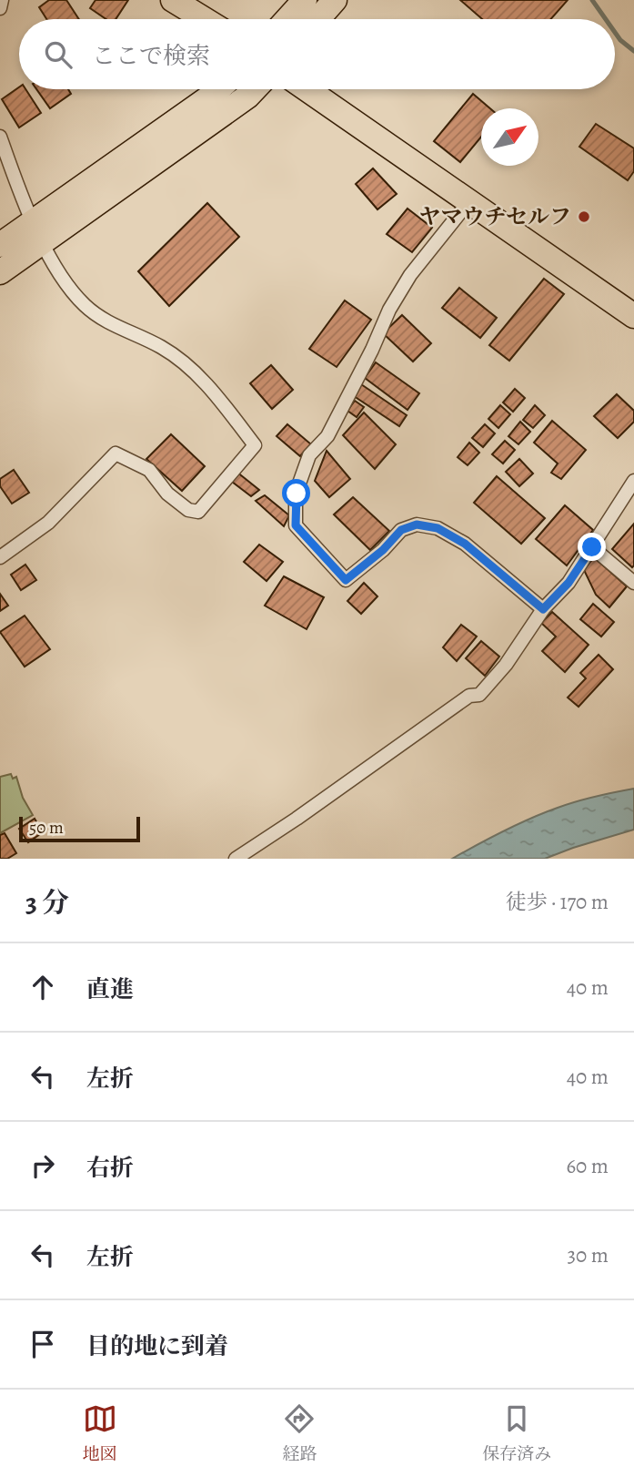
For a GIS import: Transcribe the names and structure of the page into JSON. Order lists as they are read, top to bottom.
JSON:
{
  "places": ["ヤマウチセルフ"],
  "scale_bar": "50 m",
  "north": "top right",
  "page": {
    "search": "ここで検索",
    "scale": "50 m",
    "heading": ["3 分", "徒歩 · 170 m"],
    "list": [
      ["直進", "40 m"],
      ["左折", "40 m"],
      ["右折", "60 m"],
      ["左折", "30 m"],
      "目的地に到着"
    ],
    "nav": ["地図", "経路", "保存済み"]
  }
}
